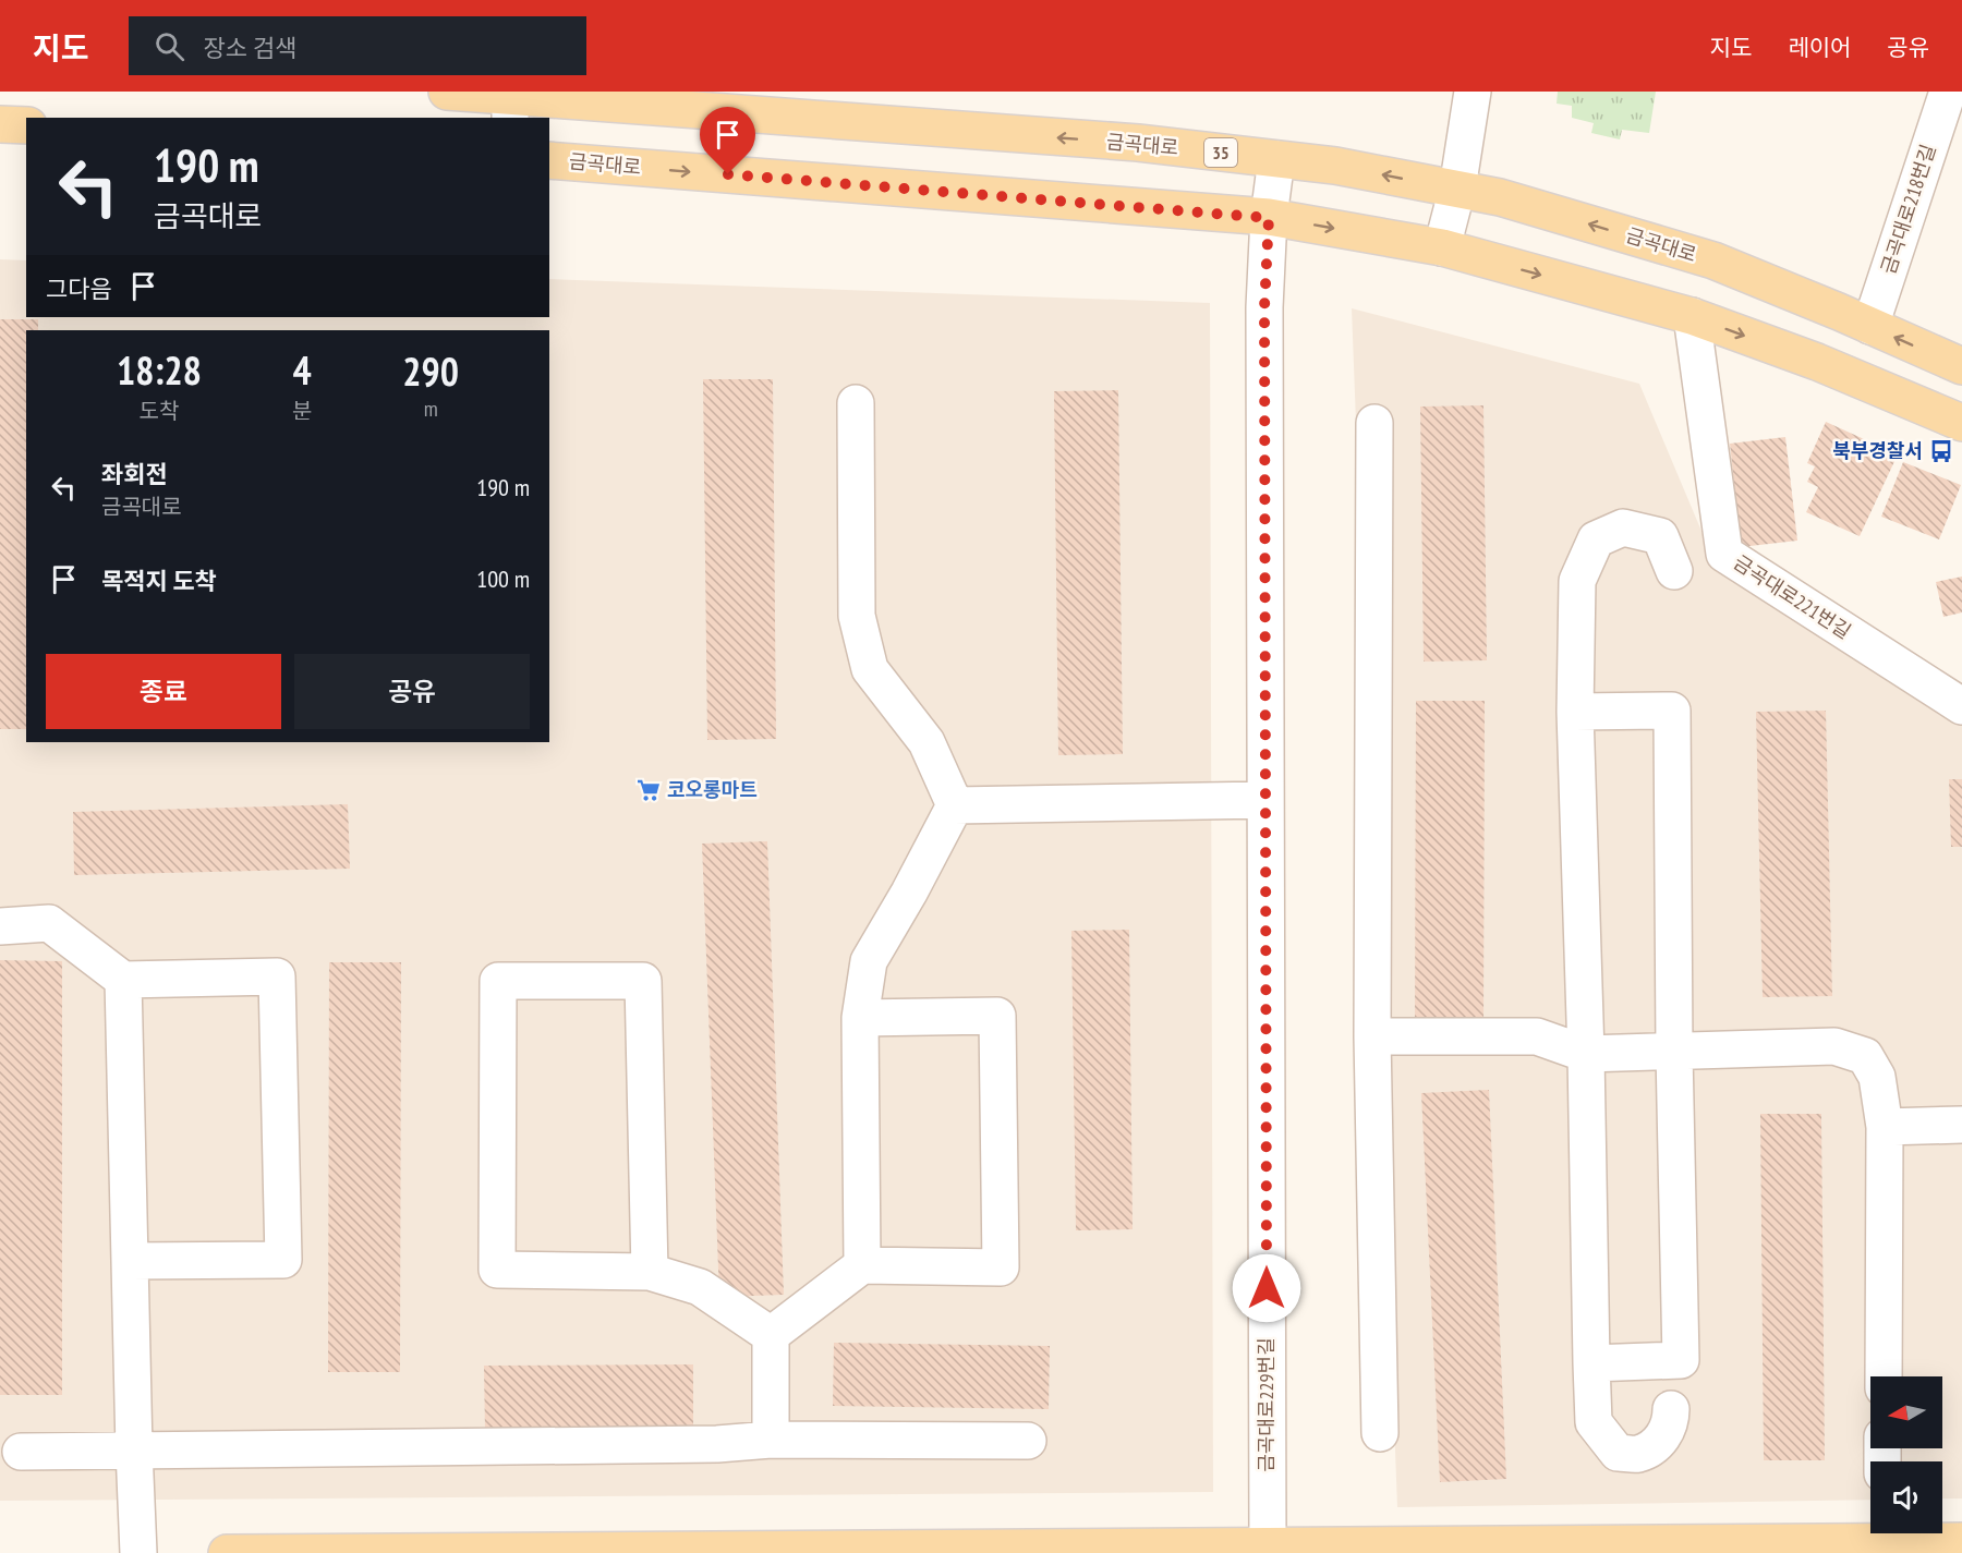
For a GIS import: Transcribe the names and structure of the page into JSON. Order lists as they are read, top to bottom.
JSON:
{
  "streets": {
    "main road": ["금곡대로", "35"],
    "street": ["금곡대로218번길", "금곡대로221번길", "금곡대로229번길"]
  },
  "crossings": [
    ["금곡대로", "금곡대로218번길"],
    ["금곡대로", "금곡대로221번길"],
    ["금곡대로", "금곡대로229번길"]
  ],
  "places": {
    "bus stop": ["북부경찰서"],
    "supermarket": ["코오롱마트"]
  },
  "north": "left",
  "page": {
    "header": "지도",
    "search": "장소 검색",
    "nav": ["지도", "레이어", "공유"],
    "turn": ["190 m", "금곡대로"],
    "then": "그다음",
    "eta": [
      "18:28",
      "도착",
      "4",
      "분",
      "290",
      "m"
    ],
    "list": [
      {
        "name": "좌회전",
        "note": "금곡대로",
        "value": "190 m"
      },
      {
        "name": "목적지 도착",
        "value": "100 m"
      }
    ],
    "buttons": ["종료", "공유"]
  }
}
